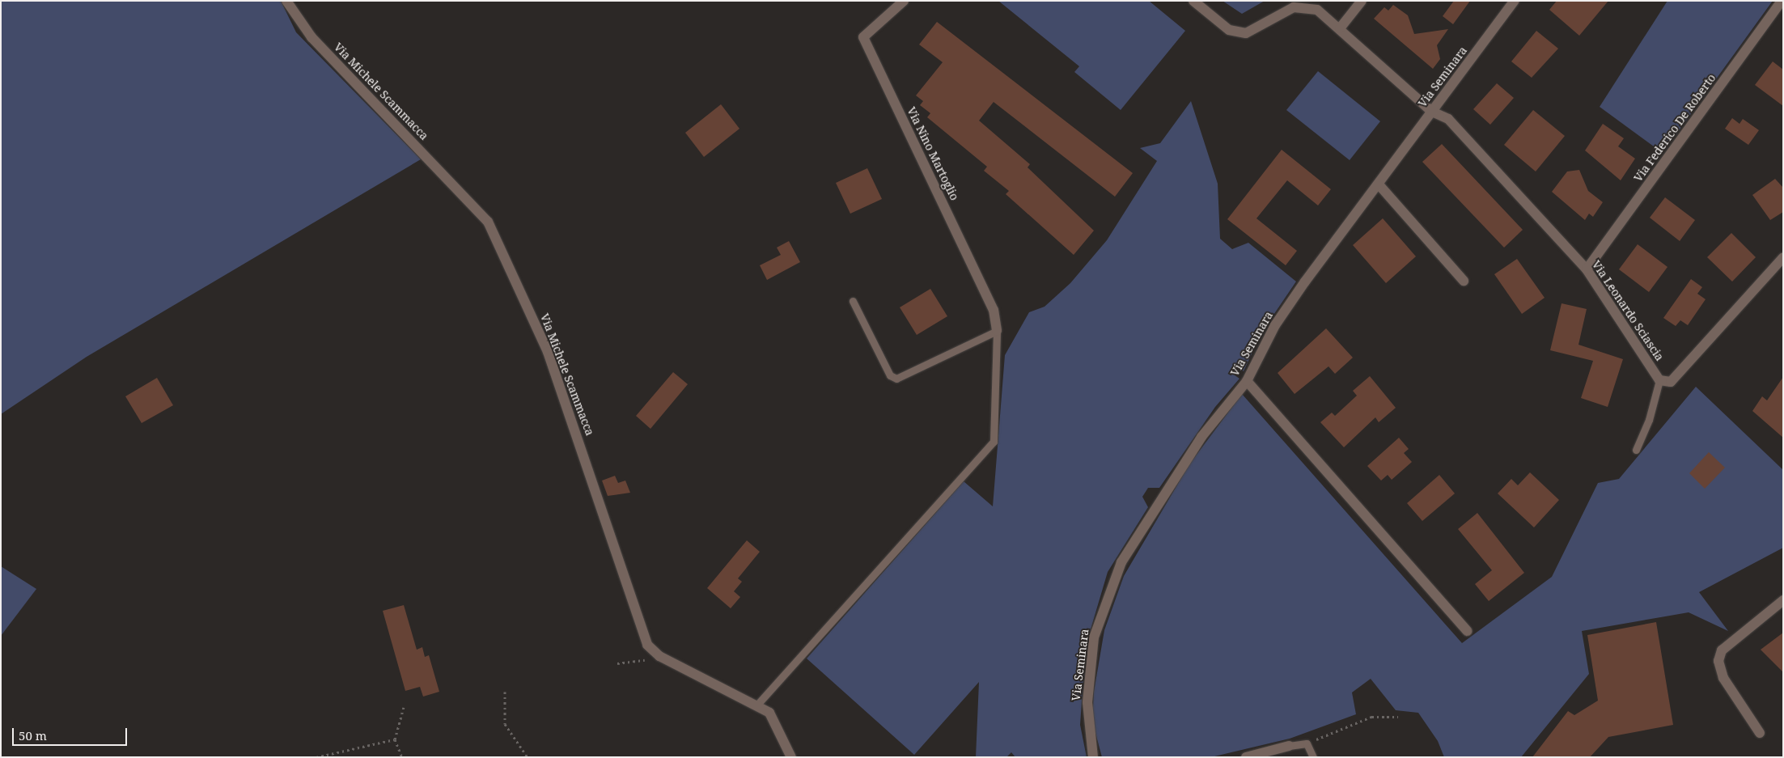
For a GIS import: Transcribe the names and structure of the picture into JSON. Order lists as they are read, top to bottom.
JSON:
{
  "streets": {
    "street": [
      "Via Seminara",
      "Via Michele Scammacca",
      "Via Federico De Roberto",
      "Via Nino Martoglio",
      "Via Leonardo Sciascia"
    ]
  },
  "crossings": [
    ["Via Seminara", "Via Leonardo Sciascia"],
    ["Via Federico De Roberto", "Via Leonardo Sciascia"]
  ],
  "scale_bar": "50 m"
}
